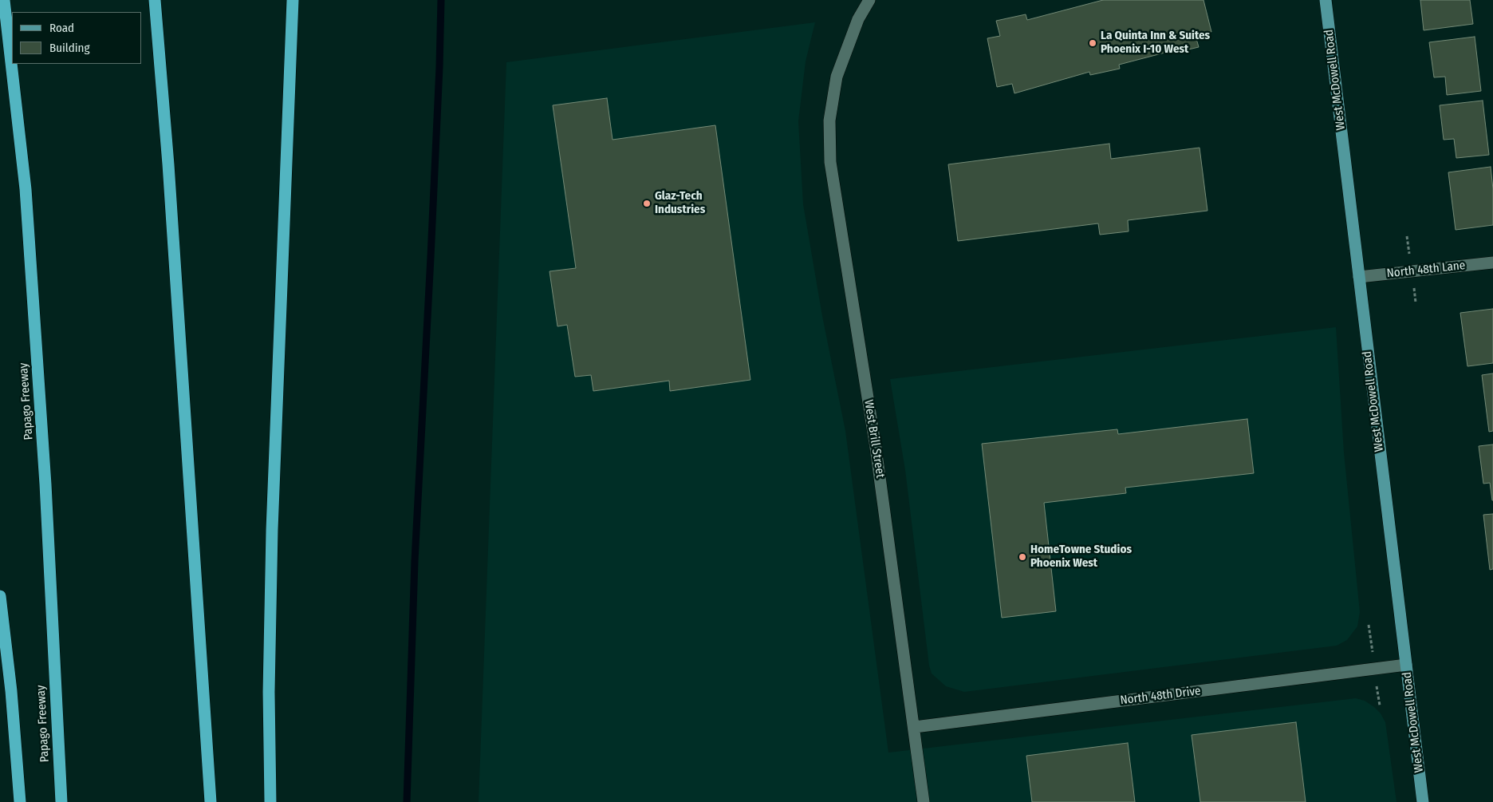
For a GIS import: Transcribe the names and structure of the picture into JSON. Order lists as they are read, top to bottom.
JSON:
{
  "streets": {
    "highway": ["Papago Freeway"],
    "main road": ["West McDowell Road"],
    "street": ["North 48th Lane", "West Brill Street", "North 48th Drive"]
  },
  "crossings": [
    ["West McDowell Road", "North 48th Lane"],
    ["West McDowell Road", "North 48th Drive"],
    ["West Brill Street", "North 48th Drive"]
  ],
  "places": ["La Quinta Inn & Suites Phoenix I-10 West", "Glaz-Tech Industries", "HomeTowne Studios Phoenix West"],
  "legend": ["Road", "Building"]
}
